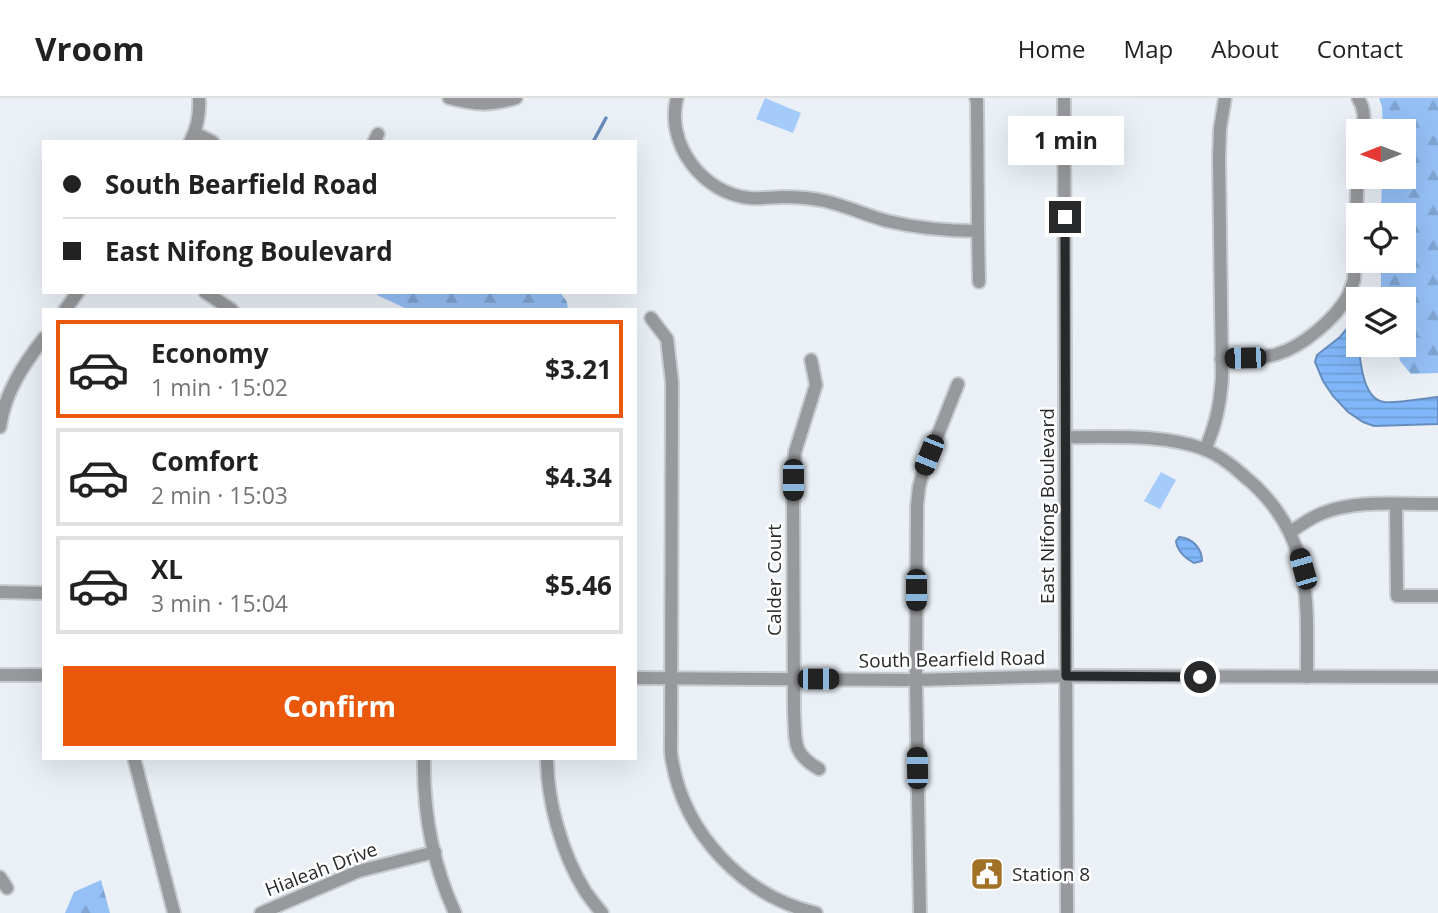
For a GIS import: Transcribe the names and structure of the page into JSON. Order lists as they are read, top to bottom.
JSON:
{
  "streets": {
    "street": [
      "East Nifong Boulevard",
      "Calder Court",
      "South Bearfield Road",
      "Hialeah Drive"
    ]
  },
  "crossings": [
    ["East Nifong Boulevard", "South Bearfield Road"],
    ["Calder Court", "South Bearfield Road"]
  ],
  "places": {
    "public building": ["Station 8"]
  },
  "north": "left",
  "page": {
    "header": "Vroom",
    "nav": [
      "Home",
      "Map",
      "About",
      "Contact"
    ],
    "bubble": "1 min",
    "banner": ["South Bearfield Road", "East Nifong Boulevard"],
    "list": [
      {
        "name": "Economy",
        "note": "1 min · 15:02",
        "value": "$3.21"
      },
      {
        "name": "Comfort",
        "note": "2 min · 15:03",
        "value": "$4.34"
      },
      {
        "name": "XL",
        "note": "3 min · 15:04",
        "value": "$5.46"
      }
    ],
    "buttons": "Confirm"
  }
}
